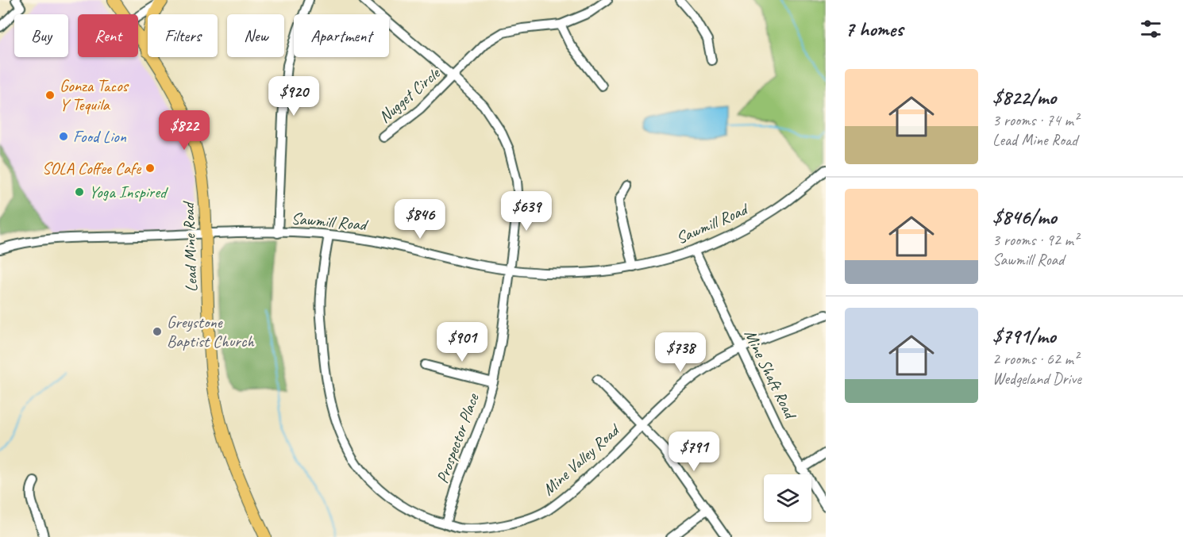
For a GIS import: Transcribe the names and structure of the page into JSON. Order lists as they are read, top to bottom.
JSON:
{
  "streets": {
    "main road": ["Lead Mine Road"],
    "street": [
      "Nugget Circle",
      "Sawmill Road",
      "Mine Shaft Road",
      "Prospector Place",
      "Mine Valley Road"
    ]
  },
  "crossings": [
    ["Nugget Circle", "Prospector Place"],
    ["Sawmill Road", "Lead Mine Road"],
    ["Sawmill Road", "Mine Shaft Road"],
    ["Sawmill Road", "Prospector Place"],
    ["Sawmill Road", "Mine Valley Road"],
    ["Mine Shaft Road", "Mine Valley Road"],
    ["Prospector Place", "Mine Valley Road"]
  ],
  "places": [
    "Gonza Tacos Y Tequila",
    "Food Lion",
    "SOLA Coffee Cafe",
    "Yoga Inspired",
    "Greystone Baptist Church"
  ],
  "page": {
    "heading": "7 homes",
    "chip": [
      "Buy",
      "Rent",
      "Filters",
      "New",
      "Apartment"
    ],
    "list": [
      {
        "name": "$822/mo",
        "note": "3 rooms · 74 m² · Lead Mine Road"
      },
      {
        "name": "$846/mo",
        "note": "3 rooms · 92 m² · Sawmill Road"
      },
      {
        "name": "$791/mo",
        "note": "2 rooms · 62 m² · Wedgeland Drive"
      }
    ],
    "price": [
      "$920",
      "$822",
      "$639",
      "$846",
      "$901",
      "$738",
      "$791"
    ]
  }
}
